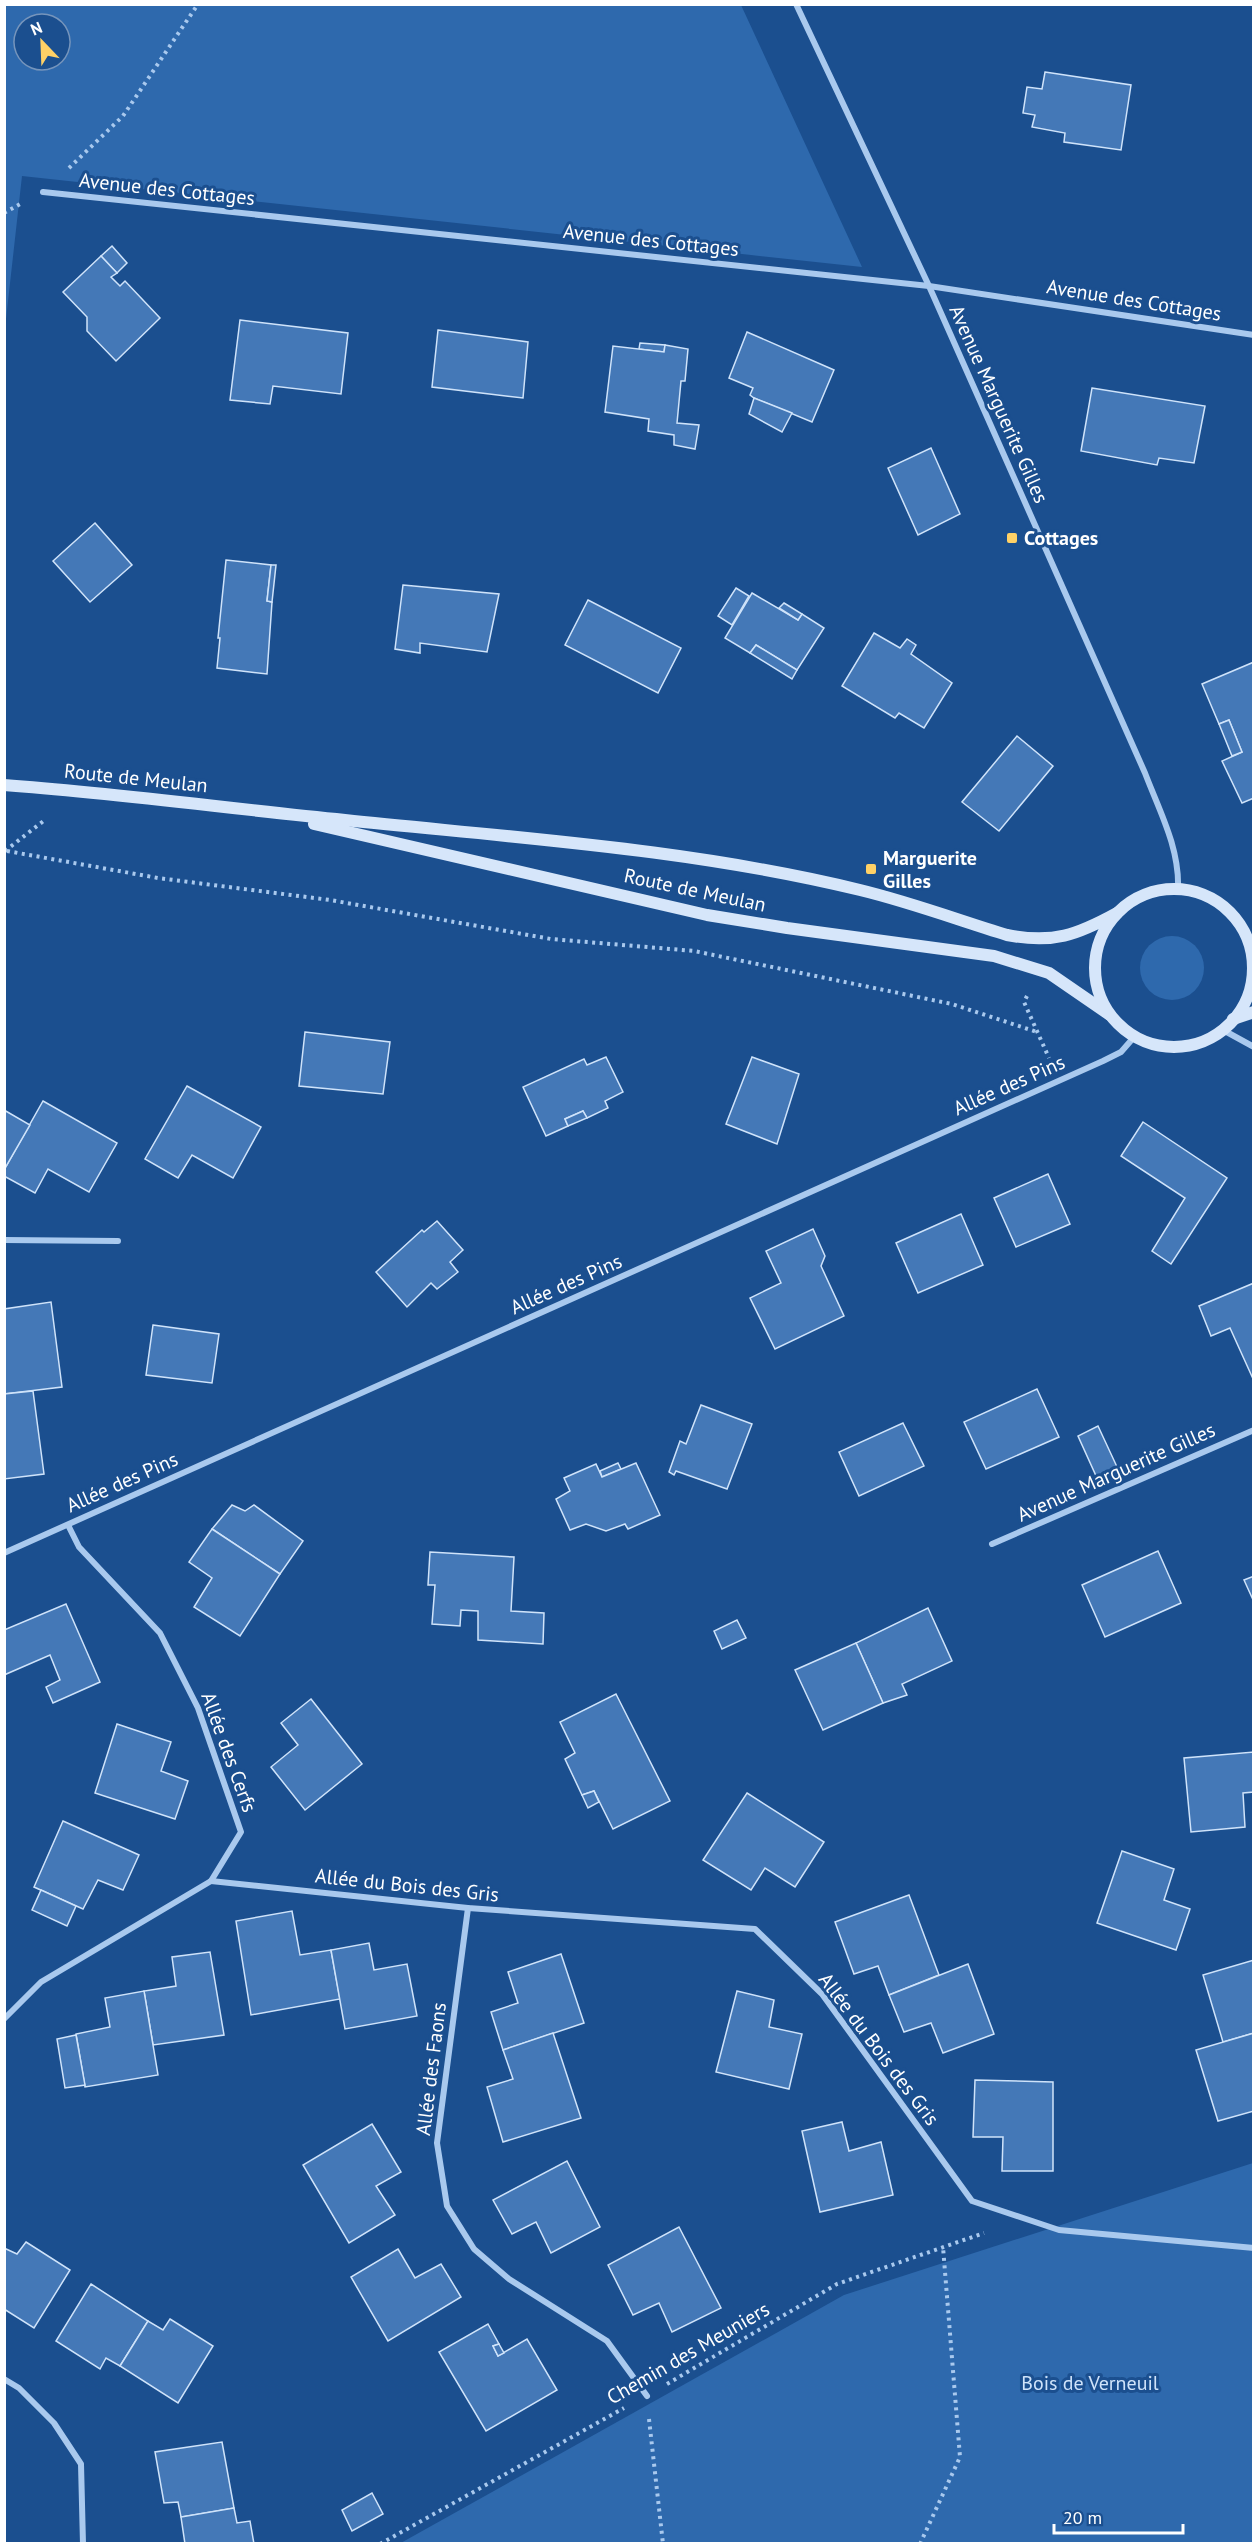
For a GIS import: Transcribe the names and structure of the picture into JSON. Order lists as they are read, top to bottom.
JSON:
{
  "streets": {
    "main road": ["Route de Meulan"],
    "street": [
      "Avenue des Cottages",
      "Avenue Marguerite Gilles",
      "Allée des Pins",
      "Allée des Cerfs",
      "Allée du Bois des Gris",
      "Allée des Faons"
    ],
    "path": ["Chemin des Meuniers"]
  },
  "crossings": [
    ["Avenue des Cottages", "Avenue Marguerite Gilles"],
    ["Avenue Marguerite Gilles", "Route de Meulan"],
    ["Avenue Marguerite Gilles", "Allée des Pins"],
    ["Route de Meulan", "Allée des Pins"],
    ["Allée des Pins", "Allée des Cerfs"],
    ["Allée des Cerfs", "Allée du Bois des Gris"],
    ["Allée du Bois des Gris", "Allée des Faons"],
    ["Allée du Bois des Gris", "Chemin des Meuniers"],
    ["Allée des Faons", "Chemin des Meuniers"]
  ],
  "parks": ["Bois de Verneuil"],
  "places": {
    "transit": ["Cottages", "Marguerite Gilles"]
  },
  "scale_bar": "20 m",
  "north": "top left"
}
